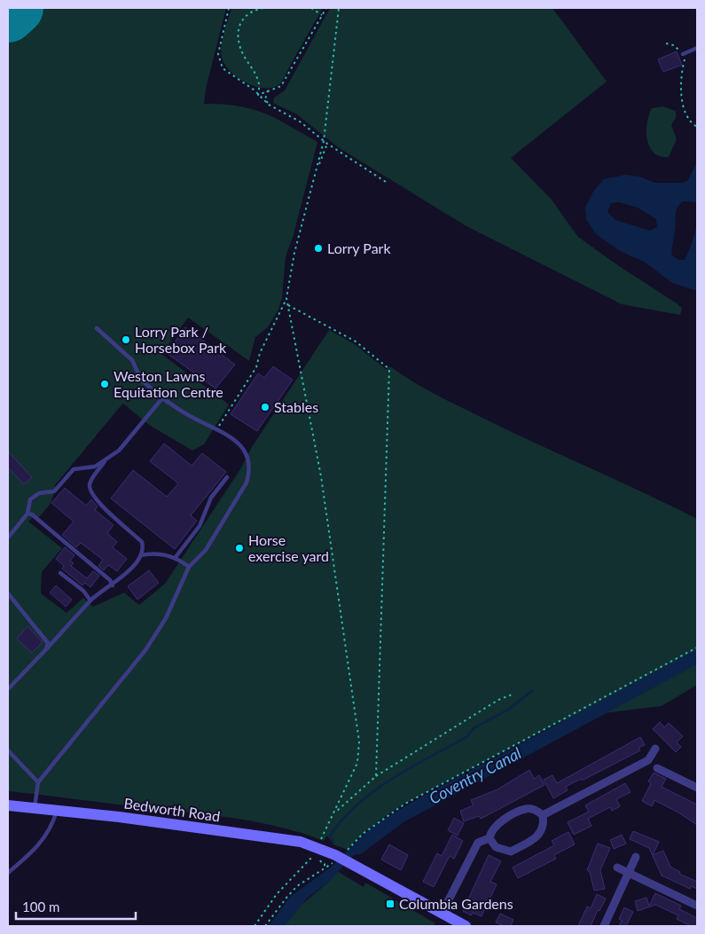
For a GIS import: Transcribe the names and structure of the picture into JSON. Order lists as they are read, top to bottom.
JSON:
{
  "streets": {
    "main road": ["Bedworth Road"]
  },
  "water": ["Coventry Canal"],
  "places": {
    "other": [
      "Lorry Park",
      "Lorry Park / Horsebox Park",
      "Weston Lawns Equitation Centre",
      "Stables",
      "Horse exercise yard"
    ],
    "transit": ["Columbia Gardens"]
  },
  "scale_bar": "100 m"
}
